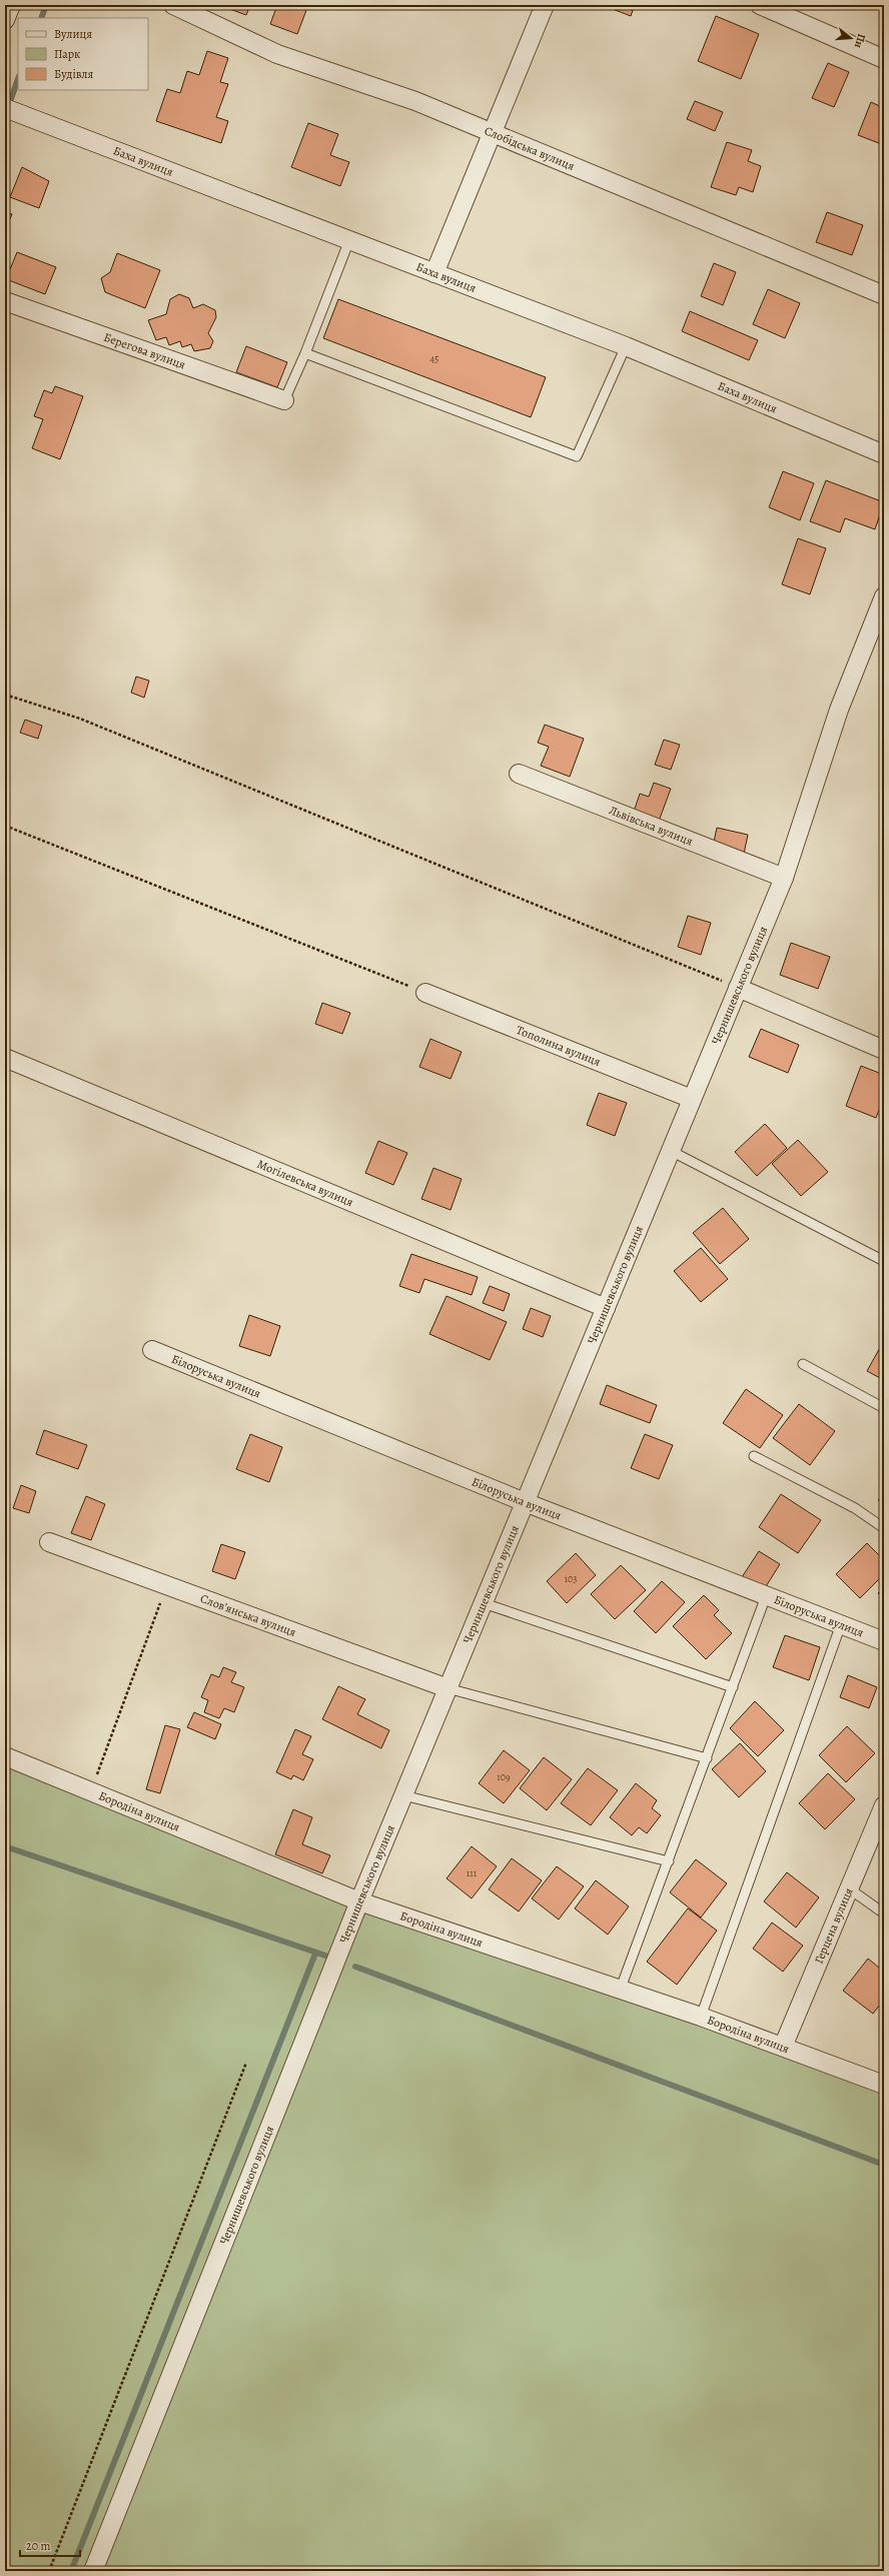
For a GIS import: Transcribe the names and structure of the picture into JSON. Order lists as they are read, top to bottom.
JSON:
{
  "streets": {
    "street": [
      "Слобідська вулиця",
      "Баха вулиця",
      "Берегова вулиця",
      "Львівська вулиця",
      "Чернишевського вулиця",
      "Тополина вулиця",
      "Могілевська вулиця",
      "Білоруська вулиця",
      "Слов’янська вулиця",
      "Бородіна вулиця",
      "Герцена вулиця"
    ]
  },
  "crossings": [
    ["Львівська вулиця", "Чернишевського вулиця"],
    ["Чернишевського вулиця", "Тополина вулиця"],
    ["Чернишевського вулиця", "Могілевська вулиця"],
    ["Чернишевського вулиця", "Білоруська вулиця"],
    ["Чернишевського вулиця", "Слов’янська вулиця"],
    ["Чернишевського вулиця", "Бородіна вулиця"],
    ["Бородіна вулиця", "Герцена вулиця"]
  ],
  "house_numbers": [
    "45",
    "103",
    "109",
    "111"
  ],
  "legend": ["Вулиця", "Парк", "Будівля"],
  "scale_bar": "20 m",
  "north": "right"
}
